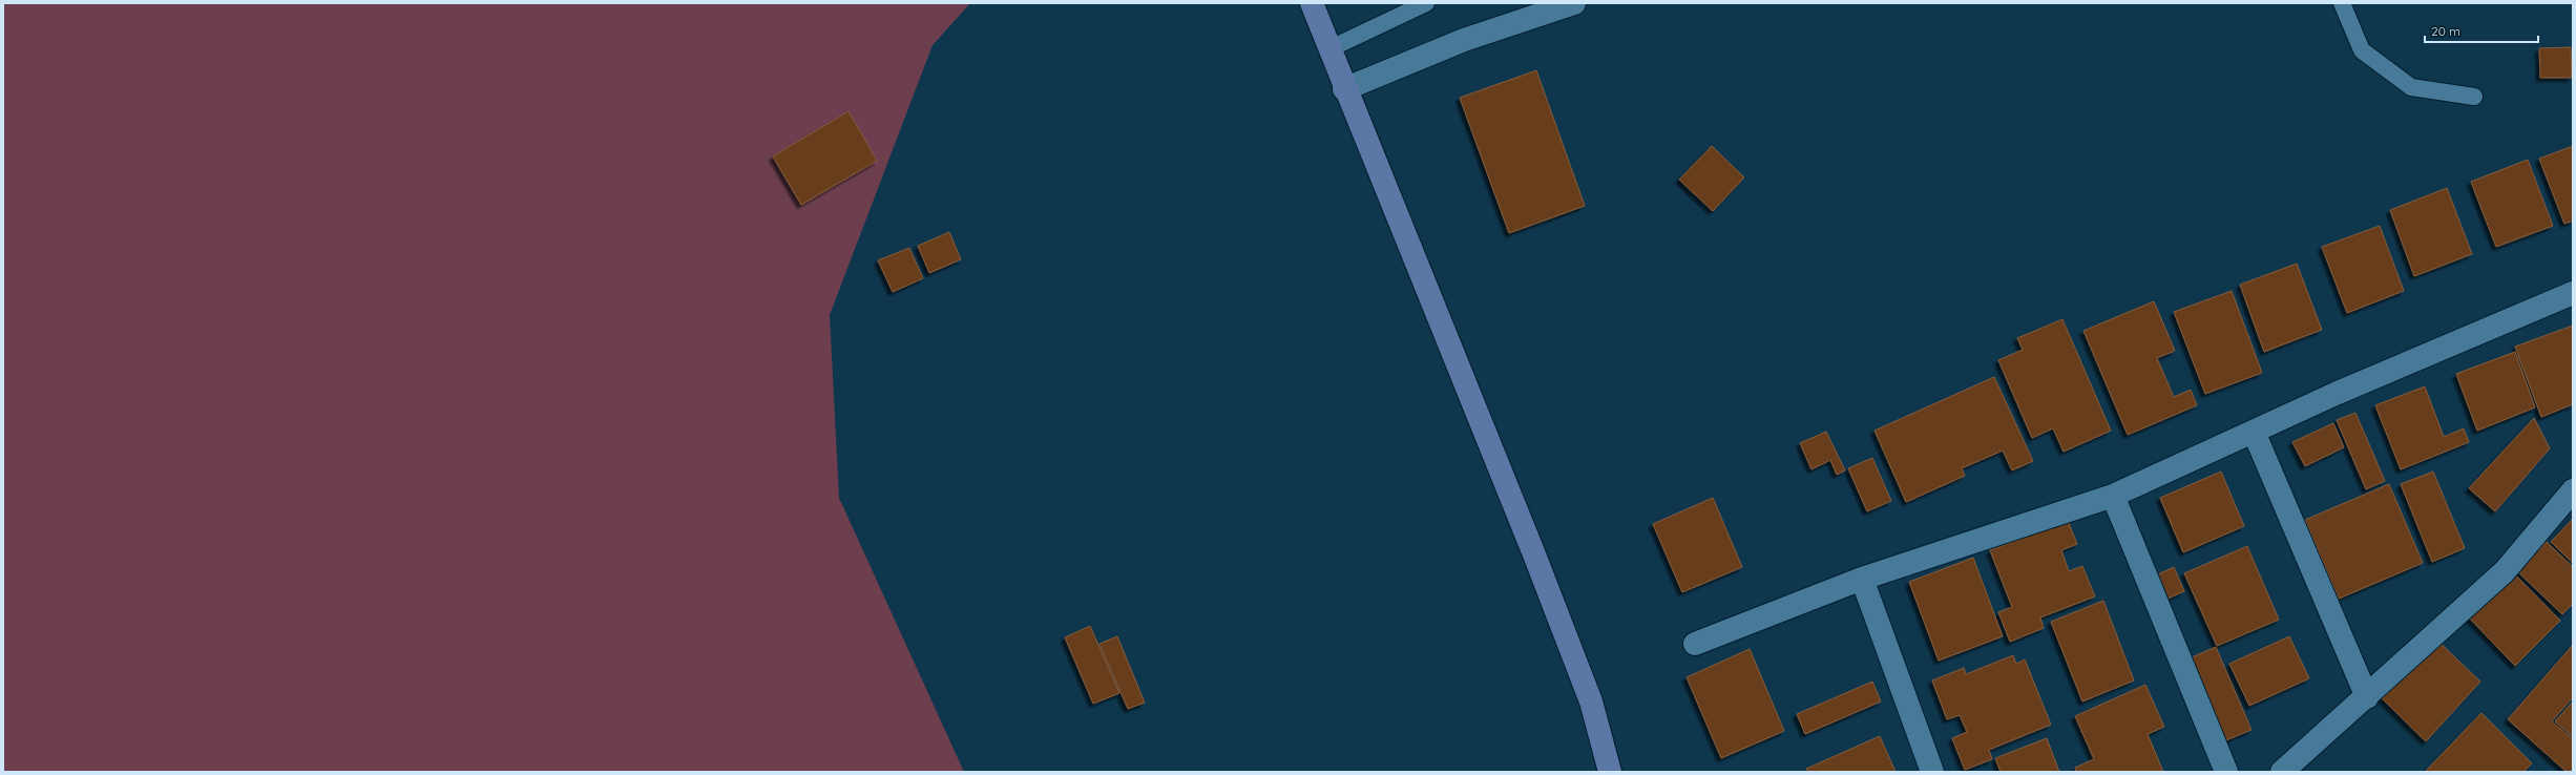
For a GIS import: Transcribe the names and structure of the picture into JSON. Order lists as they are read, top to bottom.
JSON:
{
  "scale_bar": "20 m"
}
